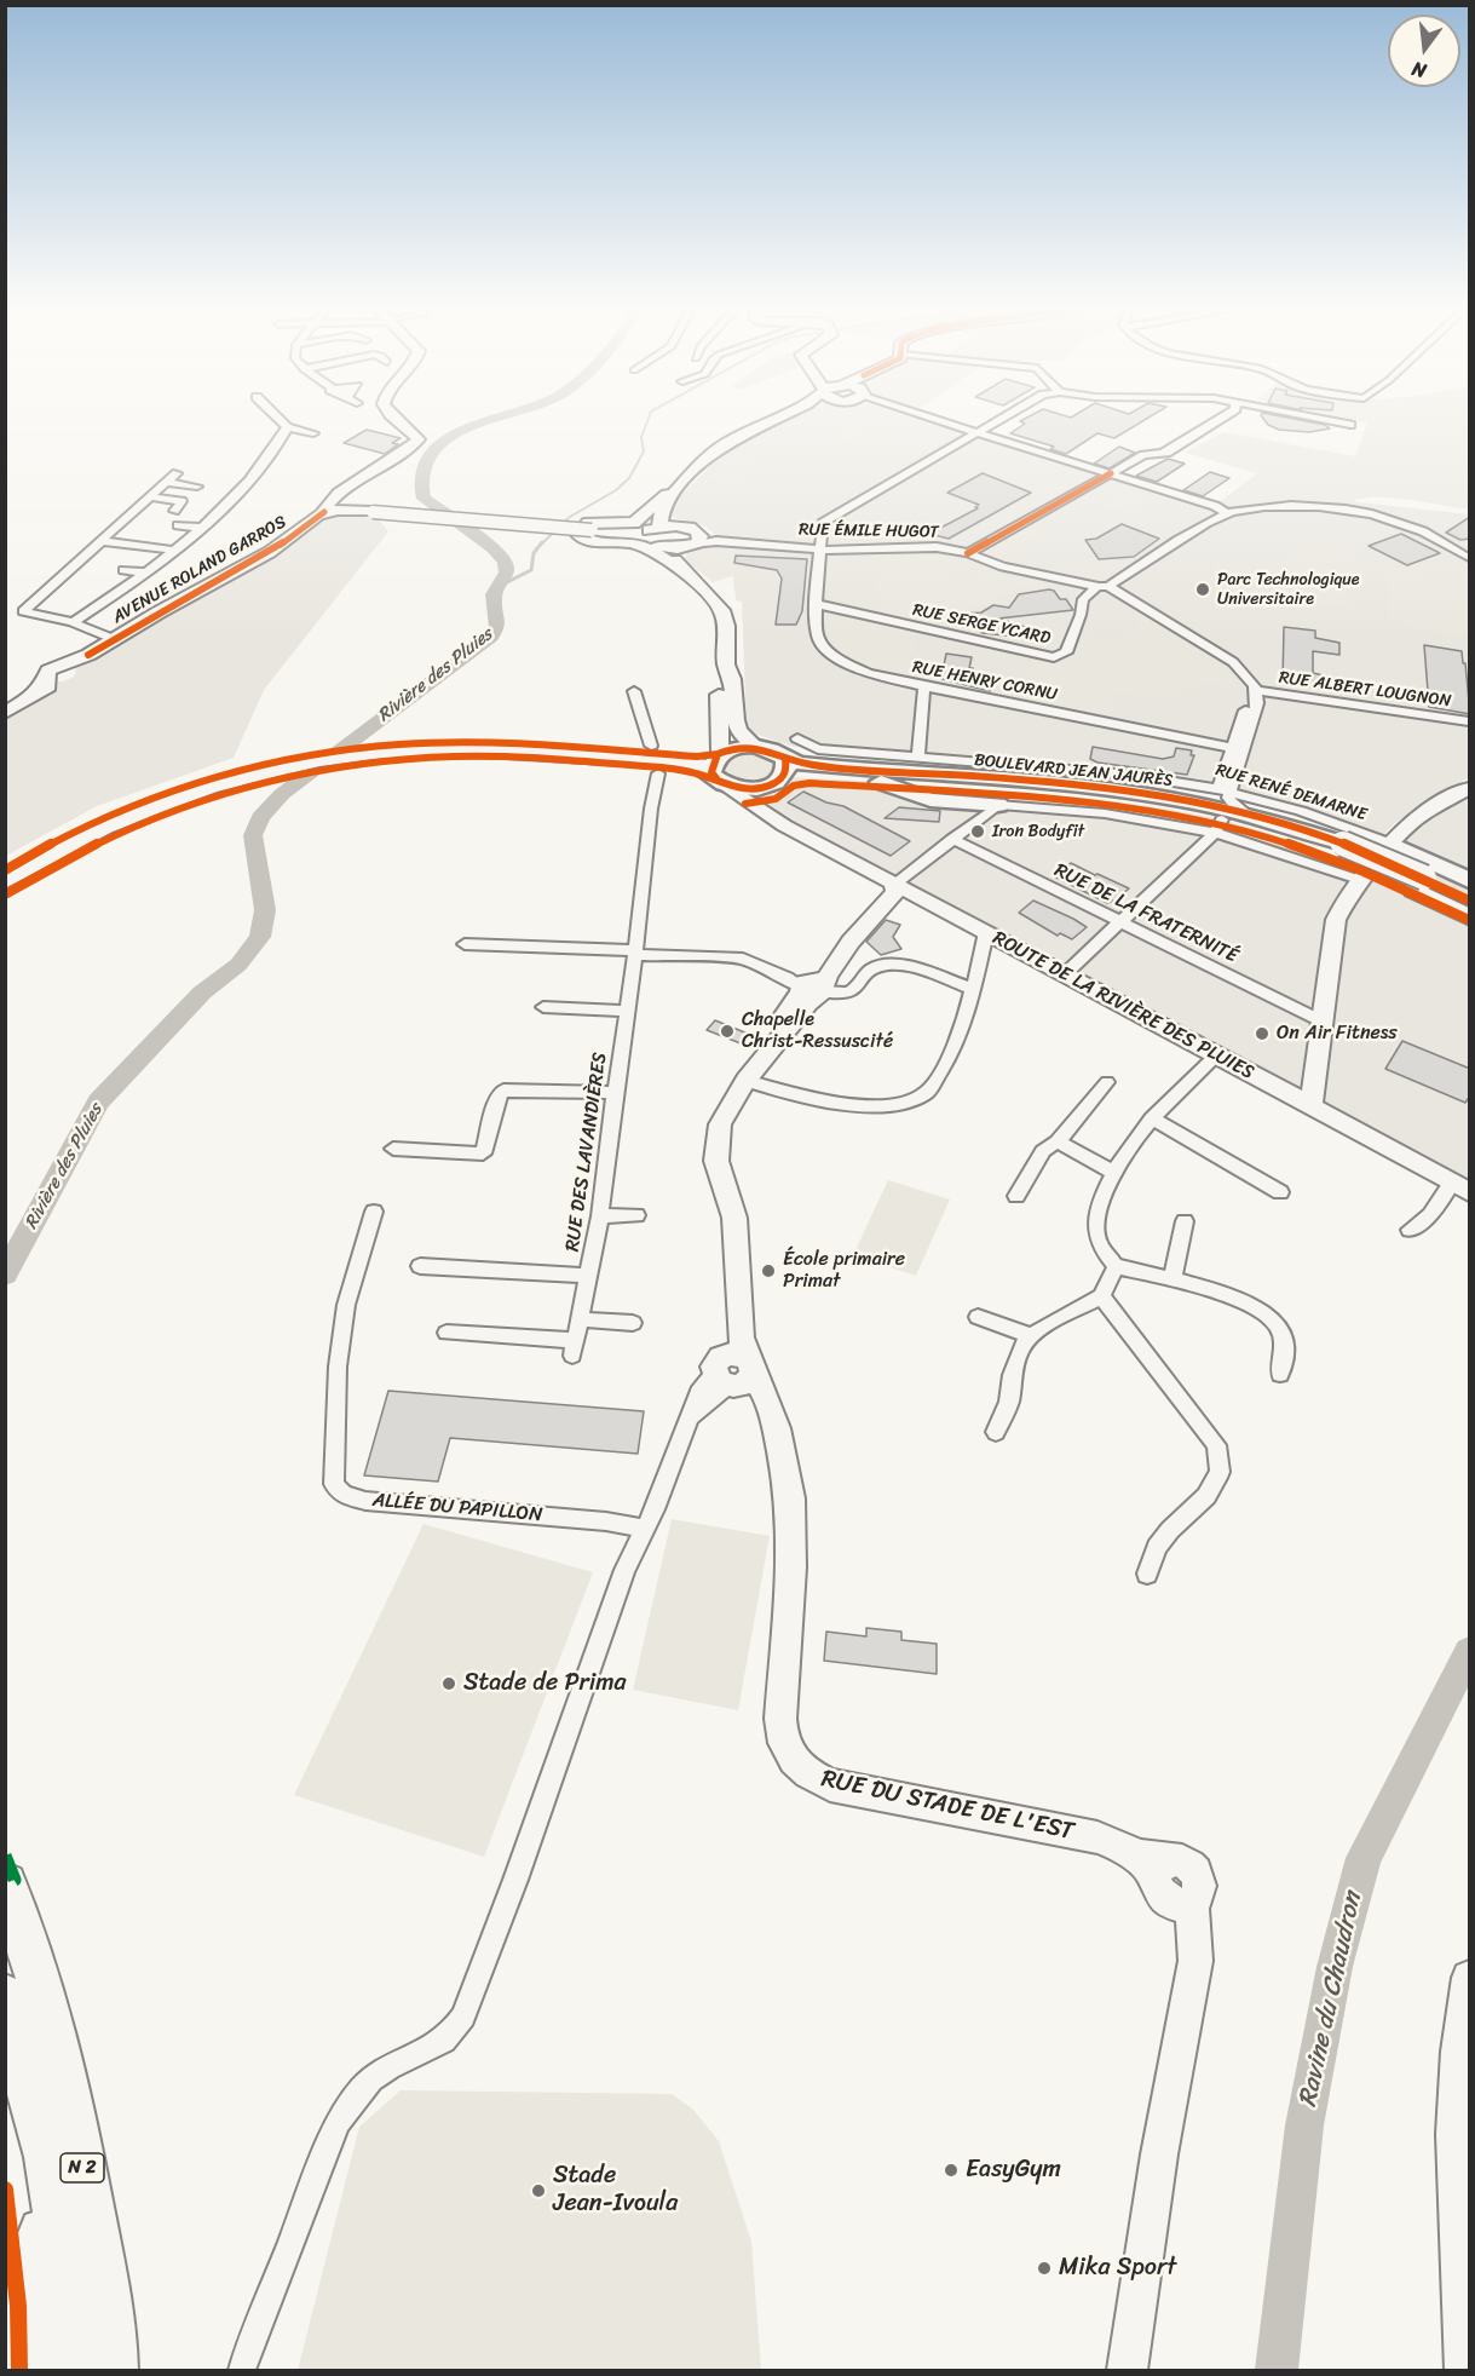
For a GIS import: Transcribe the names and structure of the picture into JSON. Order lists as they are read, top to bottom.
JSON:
{
  "streets": {
    "highway": ["N 2"],
    "main road": [
      "AVENUE ROLAND GARROS",
      "BOULEVARD JEAN JAURÈS",
      "ROUTE DE LA RIVIÈRE DES PLUIES",
      "RUE DU STADE DE L'EST"
    ],
    "street": [
      "RUE ÉMILE HUGOT",
      "RUE SERGE YCARD",
      "RUE HENRY CORNU",
      "RUE ALBERT LOUGNON",
      "RUE RENÉ DEMARNE",
      "RUE DE LA FRATERNITÉ",
      "RUE DES LAVANDIÈRES",
      "ALLÉE DU PAPILLON"
    ]
  },
  "crossings": [
    ["RUE ÉMILE HUGOT", "RUE SERGE YCARD"],
    ["RUE ÉMILE HUGOT", "RUE HENRY CORNU"],
    ["RUE ÉMILE HUGOT", "RUE ALBERT LOUGNON"],
    ["RUE SERGE YCARD", "RUE HENRY CORNU"]
  ],
  "water": ["Rivière des Pluies", "Ravine du Chaudron"],
  "places": [
    "Parc Technologique Universitaire",
    "Iron Bodyfit",
    "Chapelle Christ-Ressuscité",
    "On Air Fitness",
    "École primaire Primat",
    "Stade de Prima",
    "EasyGym",
    "Stade Jean-Ivoula",
    "Mika Sport"
  ],
  "north": "bottom"
}
